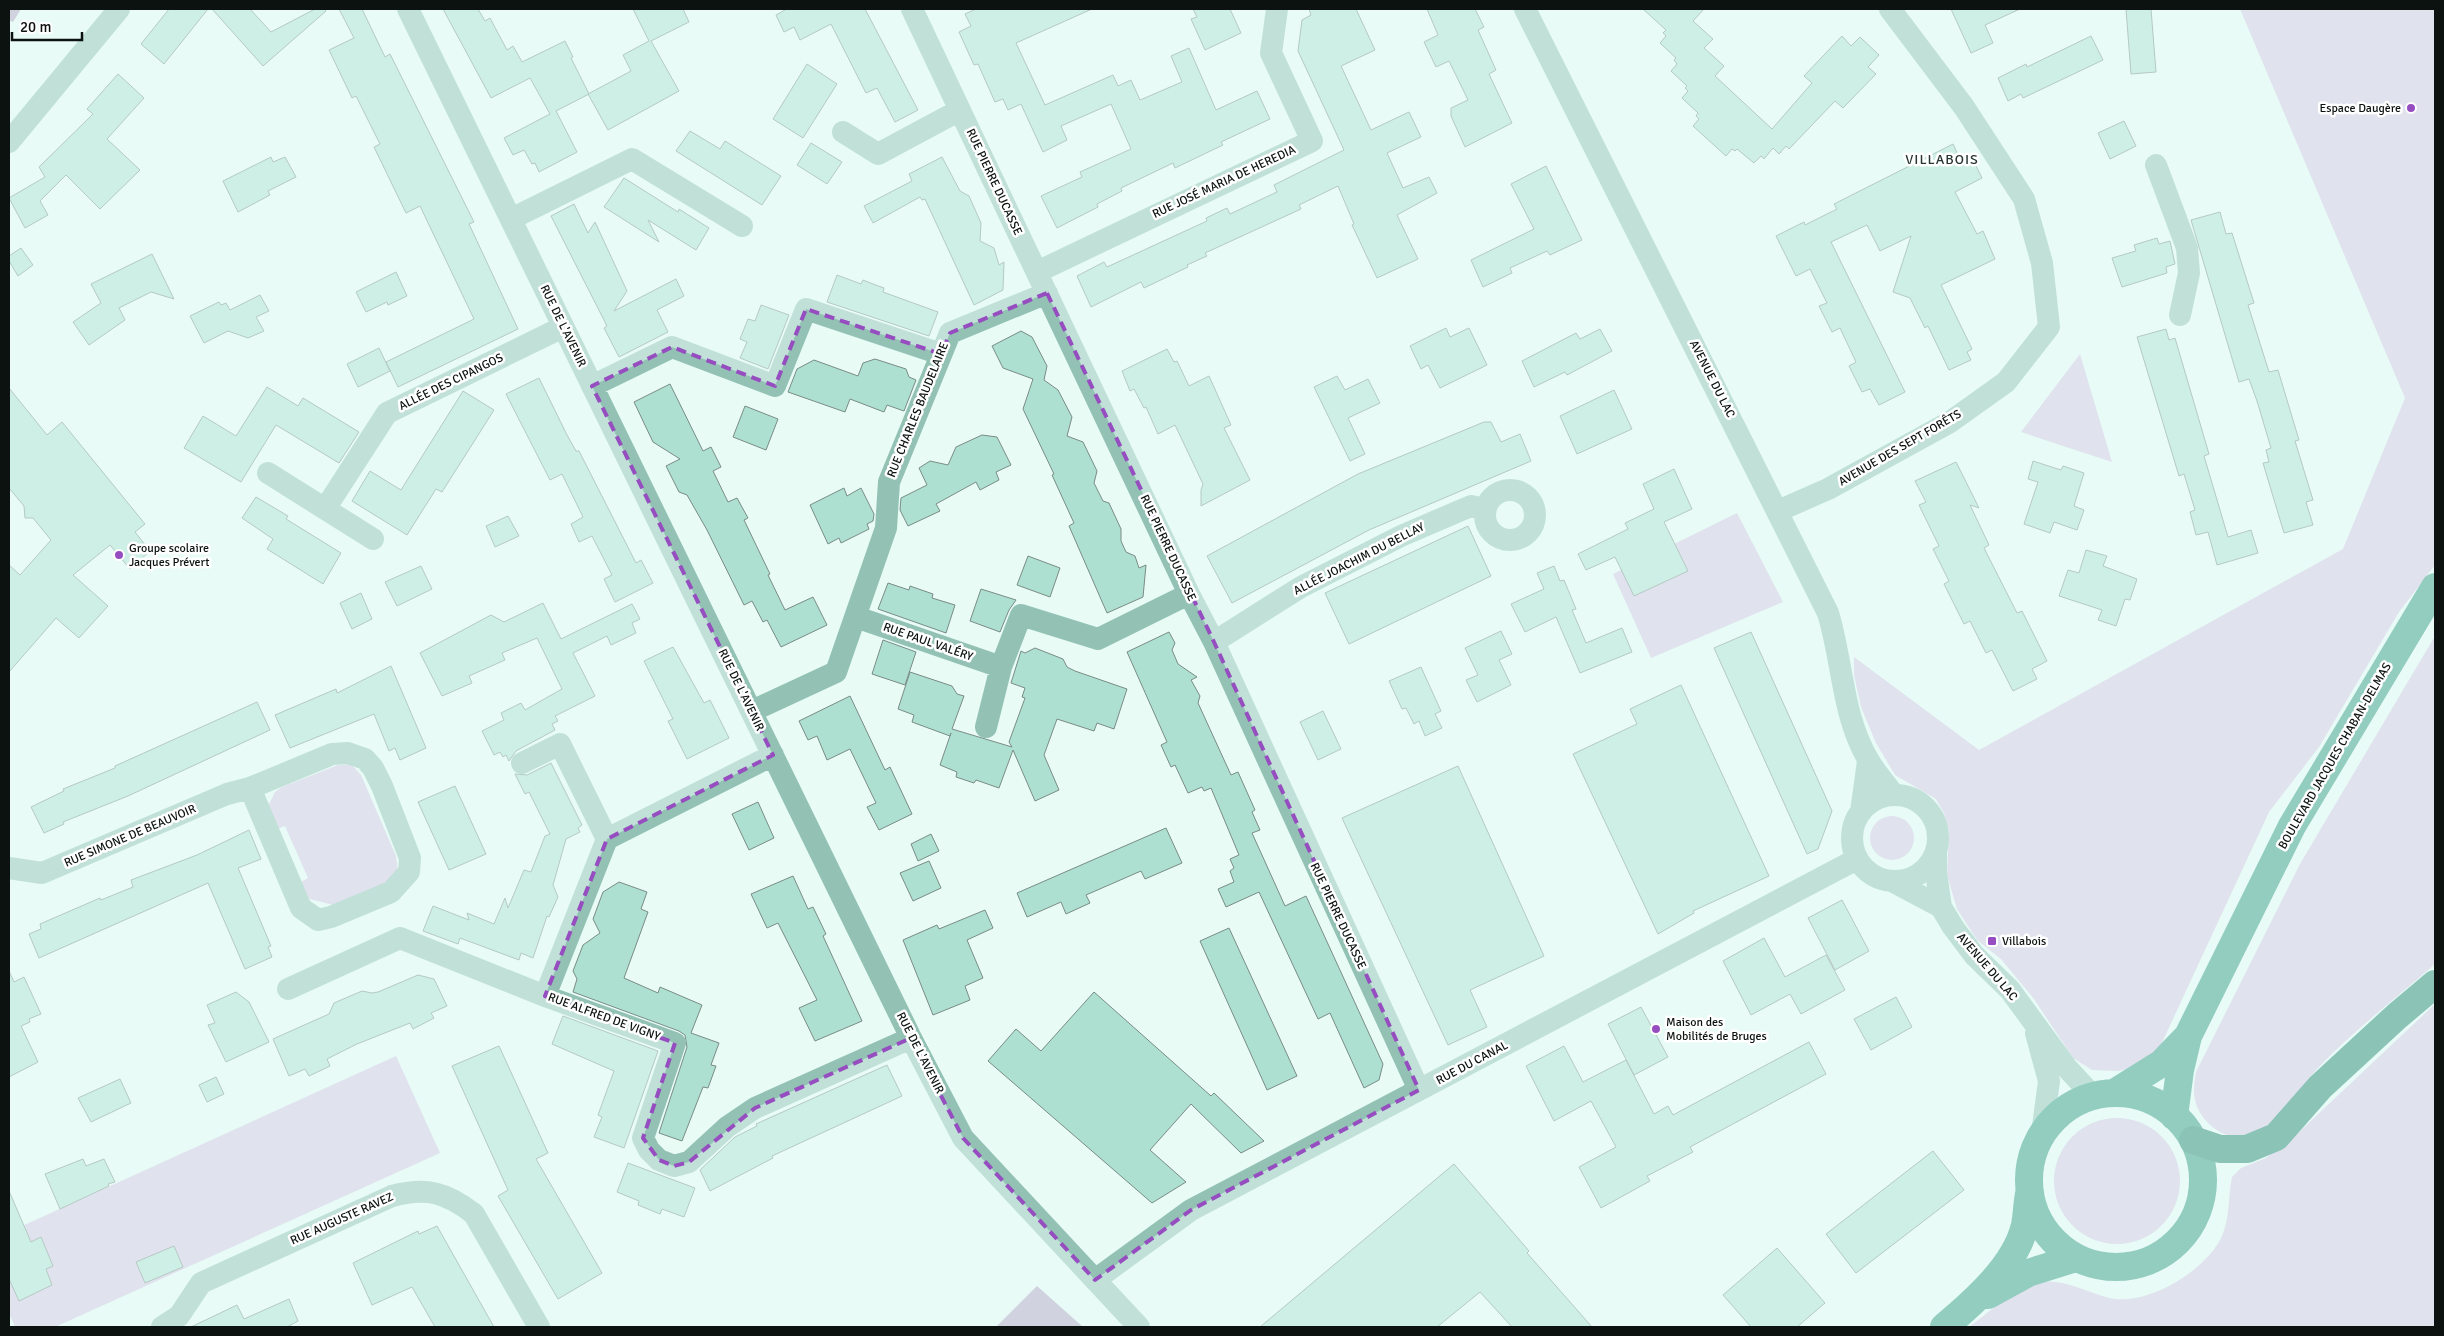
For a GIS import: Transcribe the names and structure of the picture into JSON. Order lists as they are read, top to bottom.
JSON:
{
  "streets": {
    "main road": ["BOULEVARD JACQUES CHABAN-DELMAS"],
    "street": [
      "RUE PIERRE DUCASSE",
      "RUE JOSÉ MARIA DE HEREDIA",
      "RUE DE L'AVENIR",
      "AVENUE DU LAC",
      "ALLÉE DES CIPANGOS",
      "RUE CHARLES BAUDELAIRE",
      "AVENUE DES SEPT FORÊTS",
      "ALLÉE JOACHIM DU BELLAY",
      "RUE PAUL VALÉRY",
      "RUE SIMONE DE BEAUVOIR",
      "RUE ALFRED DE VIGNY",
      "RUE DU CANAL",
      "RUE AUGUSTE RAVEZ"
    ]
  },
  "crossings": [
    ["RUE PIERRE DUCASSE", "RUE JOSÉ MARIA DE HEREDIA"],
    ["RUE PIERRE DUCASSE", "RUE CHARLES BAUDELAIRE"],
    ["RUE PIERRE DUCASSE", "ALLÉE JOACHIM DU BELLAY"],
    ["RUE PIERRE DUCASSE", "RUE DU CANAL"],
    ["RUE DE L'AVENIR", "ALLÉE DES CIPANGOS"],
    ["RUE DE L'AVENIR", "RUE CHARLES BAUDELAIRE"],
    ["RUE DE L'AVENIR", "RUE ALFRED DE VIGNY"],
    ["RUE DE L'AVENIR", "RUE DU CANAL"],
    ["AVENUE DU LAC", "AVENUE DES SEPT FORÊTS"],
    ["AVENUE DU LAC", "BOULEVARD JACQUES CHABAN-DELMAS"],
    ["AVENUE DU LAC", "RUE DU CANAL"],
    ["RUE CHARLES BAUDELAIRE", "RUE PAUL VALÉRY"]
  ],
  "districts": ["VILLABOIS"],
  "places": {
    "other": ["Espace Daugère", "Groupe scolaire Jacques Prévert", "Maison des Mobilités de Bruges"],
    "transit": ["Villabois"]
  },
  "scale_bar": "20 m"
}
